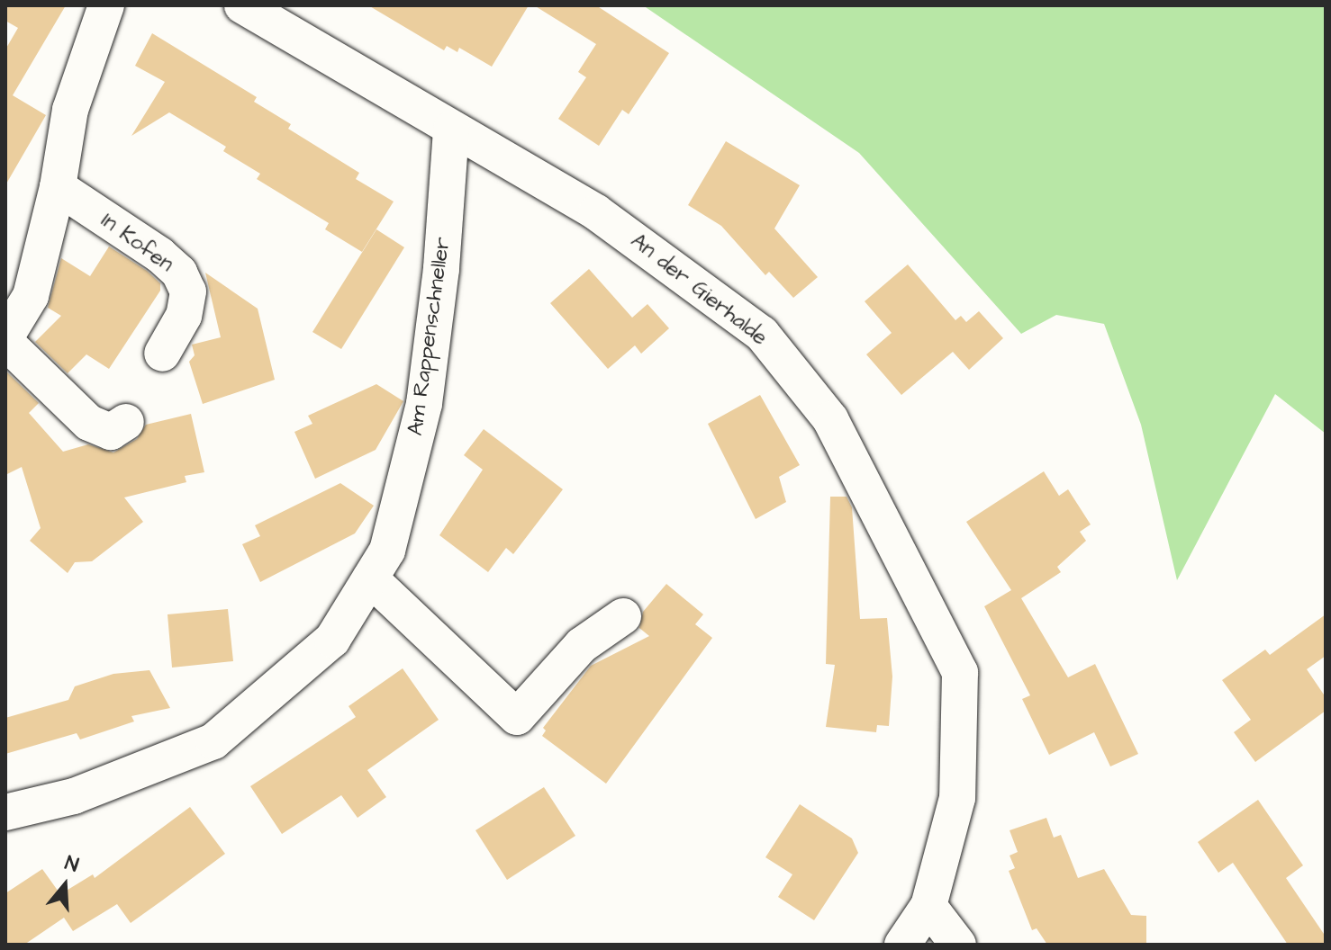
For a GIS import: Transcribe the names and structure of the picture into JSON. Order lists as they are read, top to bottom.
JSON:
{
  "streets": {
    "street": ["In Kofen", "An der Gierhalde", "Am Rappenschneller"]
  },
  "crossings": [
    ["An der Gierhalde", "Am Rappenschneller"]
  ],
  "north": "top"
}
